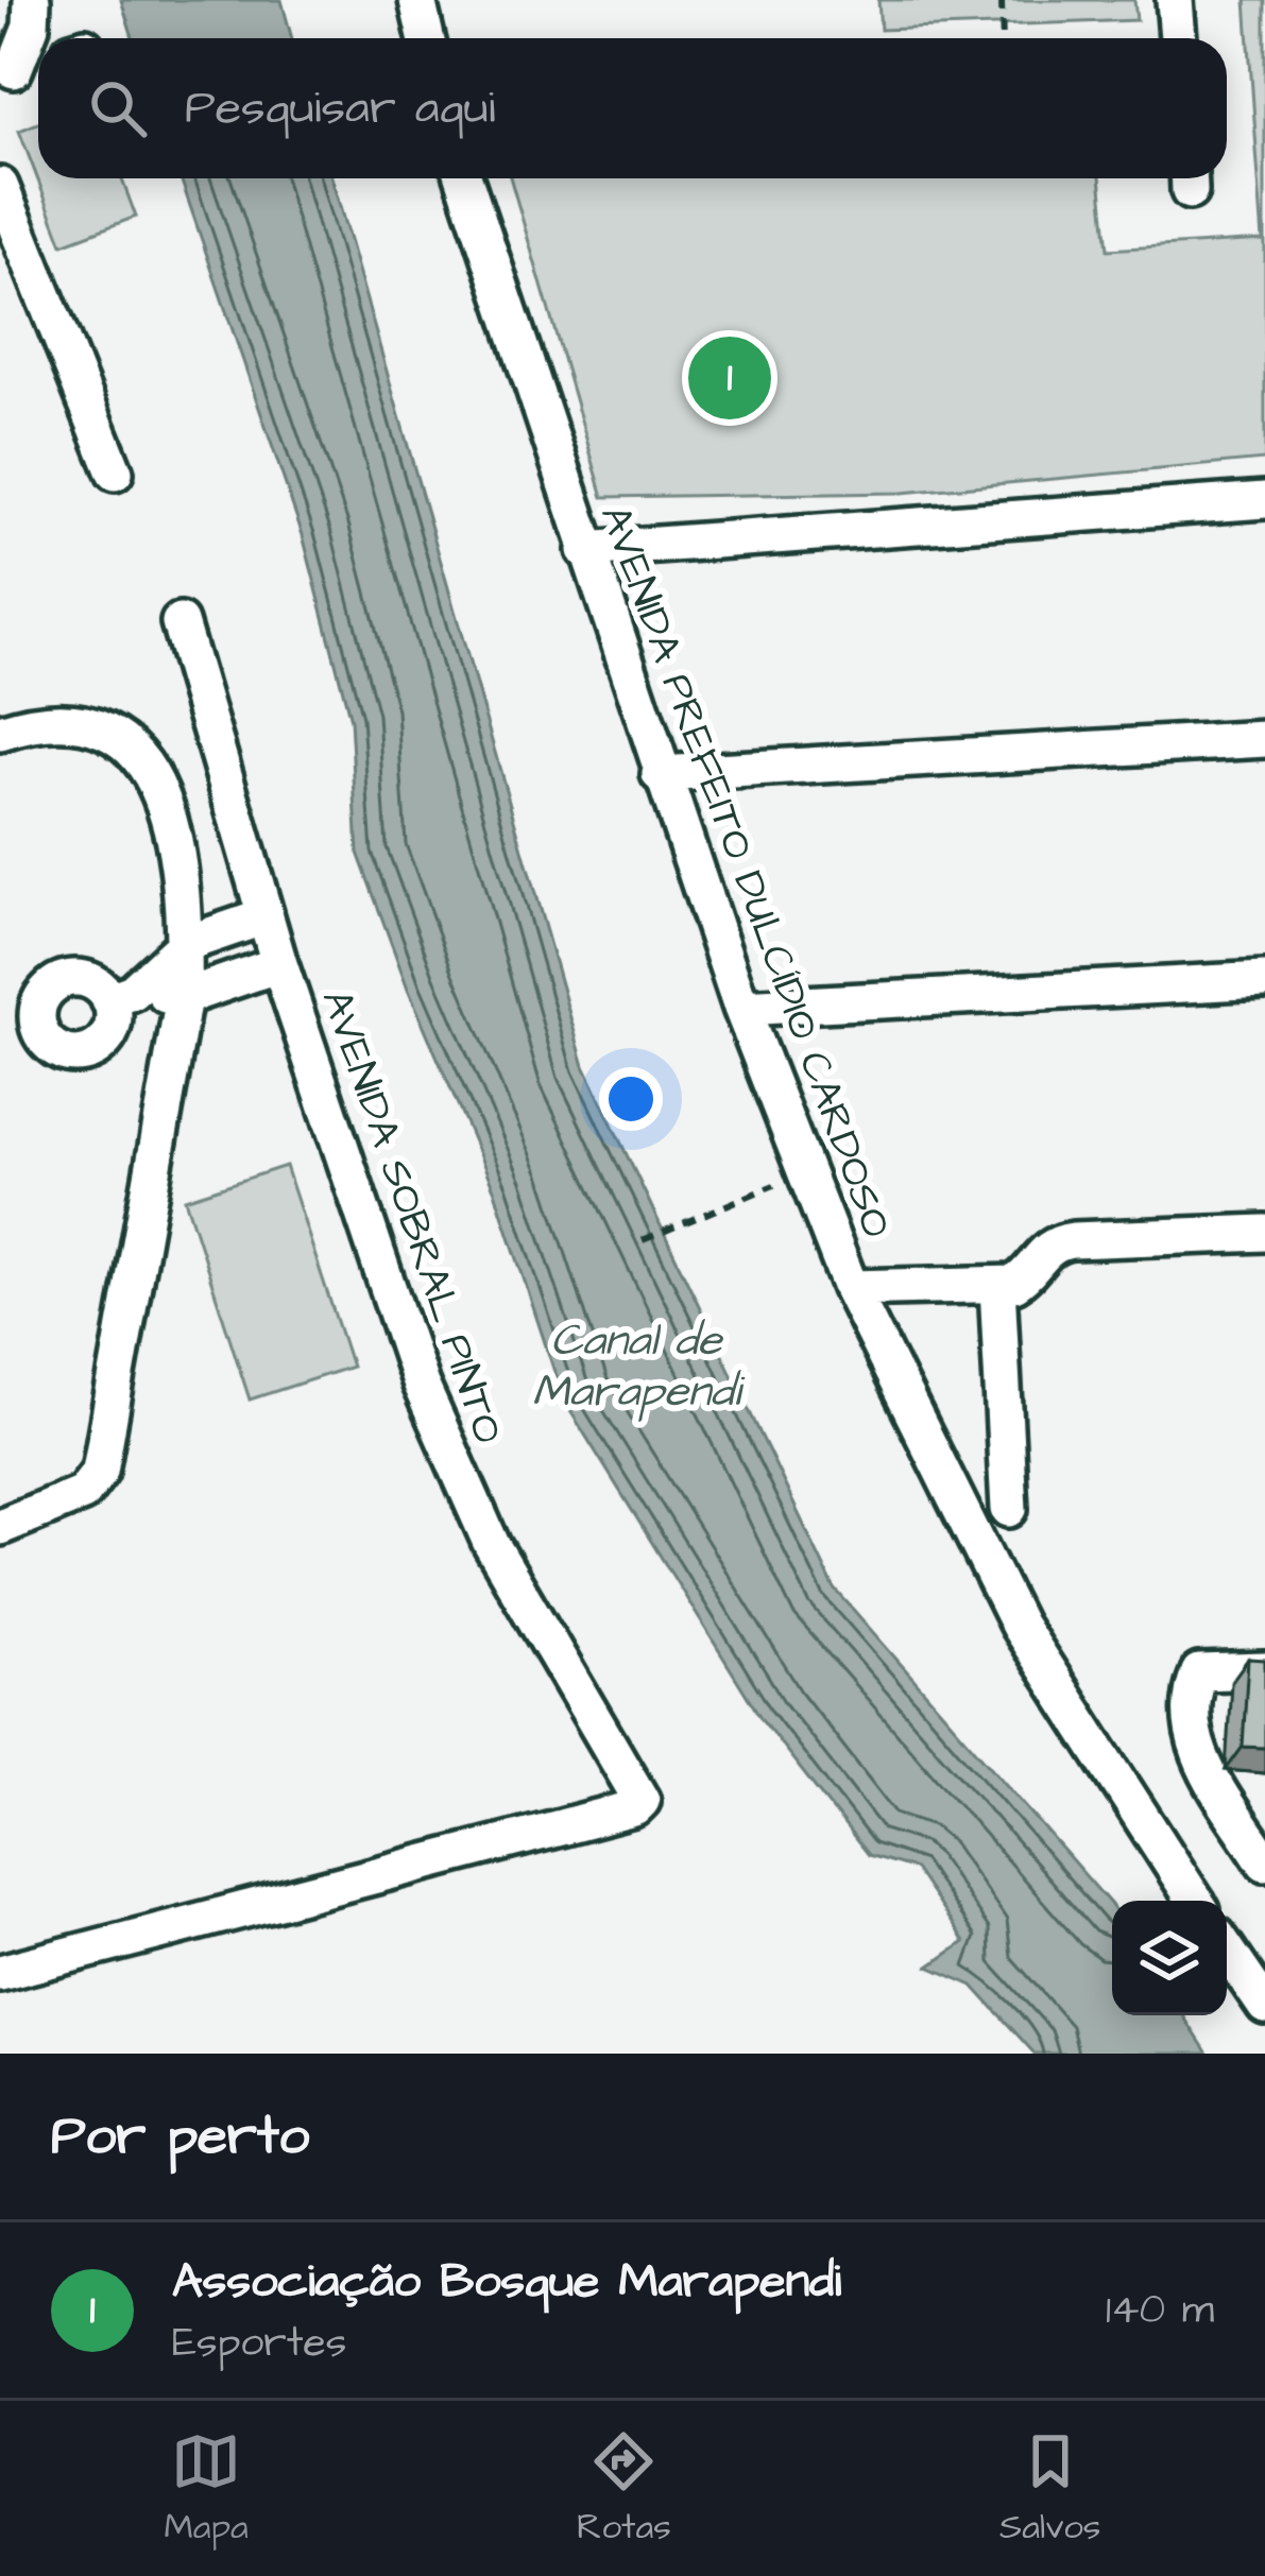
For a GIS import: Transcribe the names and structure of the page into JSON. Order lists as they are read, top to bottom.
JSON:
{
  "streets": {
    "street": ["AVENIDA PREFEITO DULCÍDIO CARDOSO", "AVENIDA SOBRAL PINTO"]
  },
  "water": ["Canal de Marapendi"],
  "page": {
    "search": "Pesquisar aqui",
    "pins": "1",
    "heading": "Por perto",
    "list": [
      {
        "mark": "1",
        "name": "Associação Bosque Marapendi",
        "note": "Esportes",
        "value": "140 m"
      }
    ],
    "nav": ["Mapa", "Rotas", "Salvos"]
  }
}
